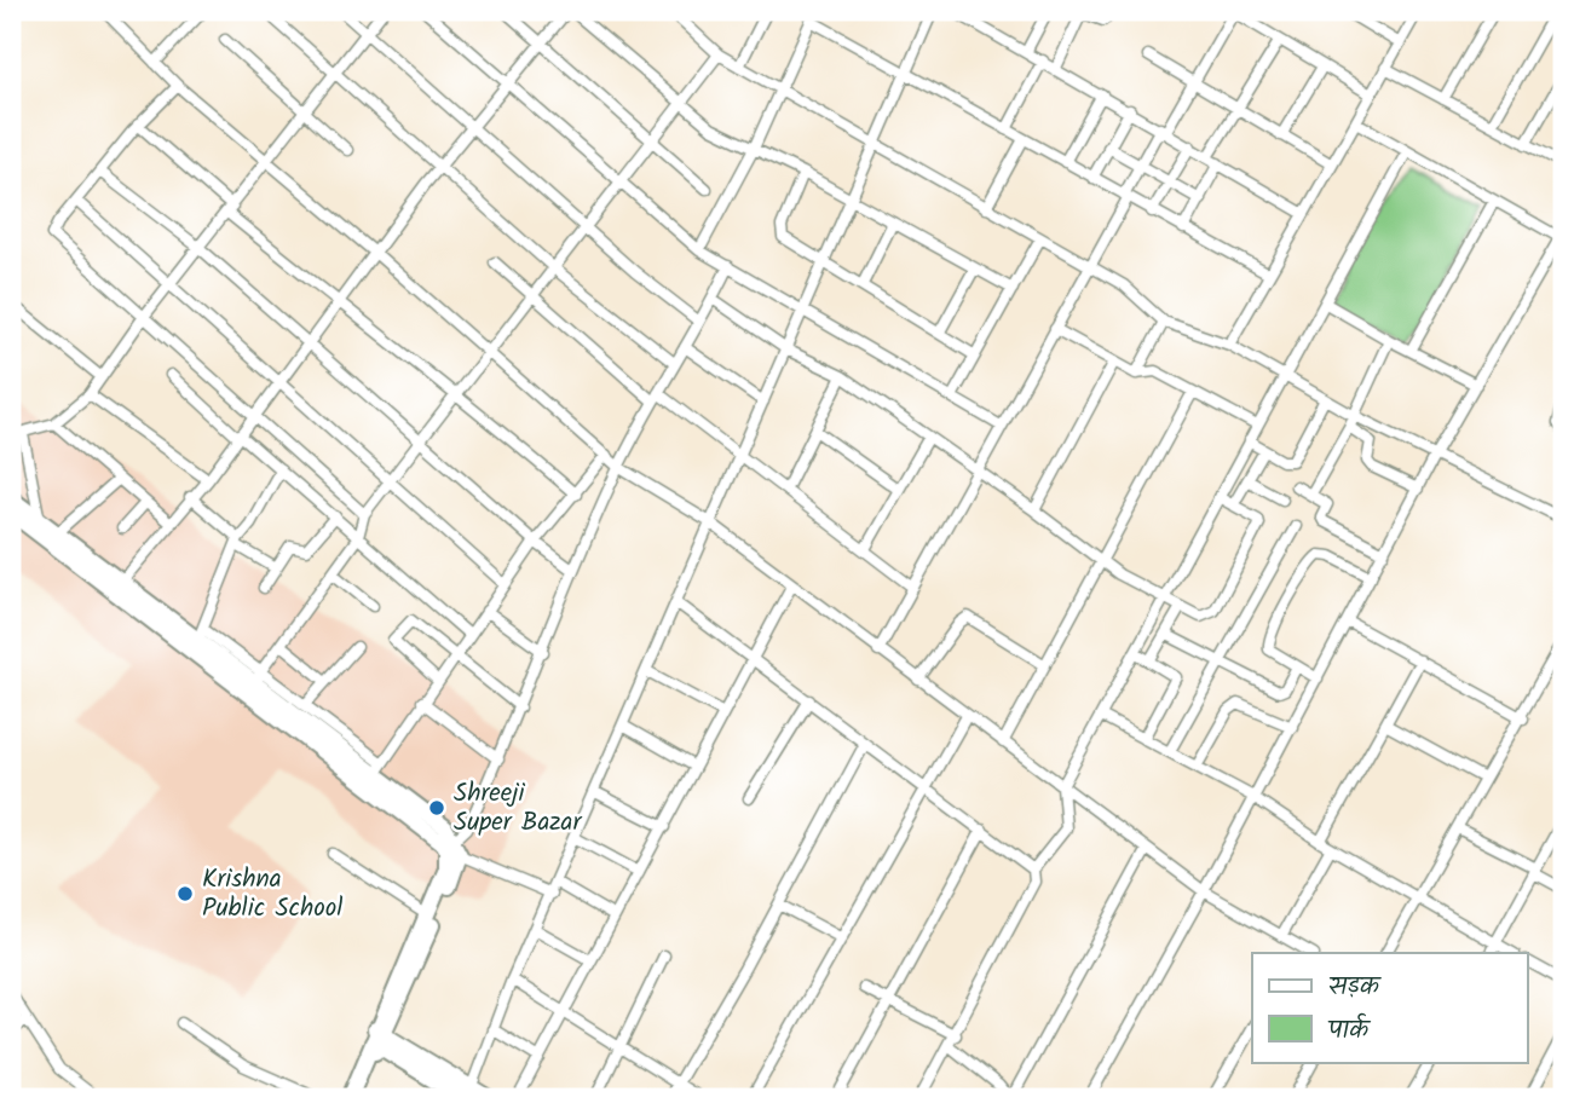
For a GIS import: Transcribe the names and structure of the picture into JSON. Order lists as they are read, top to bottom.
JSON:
{
  "places": ["Shreeji Super Bazar", "Krishna Public School"],
  "legend": ["सड़क", "पार्क"]
}
